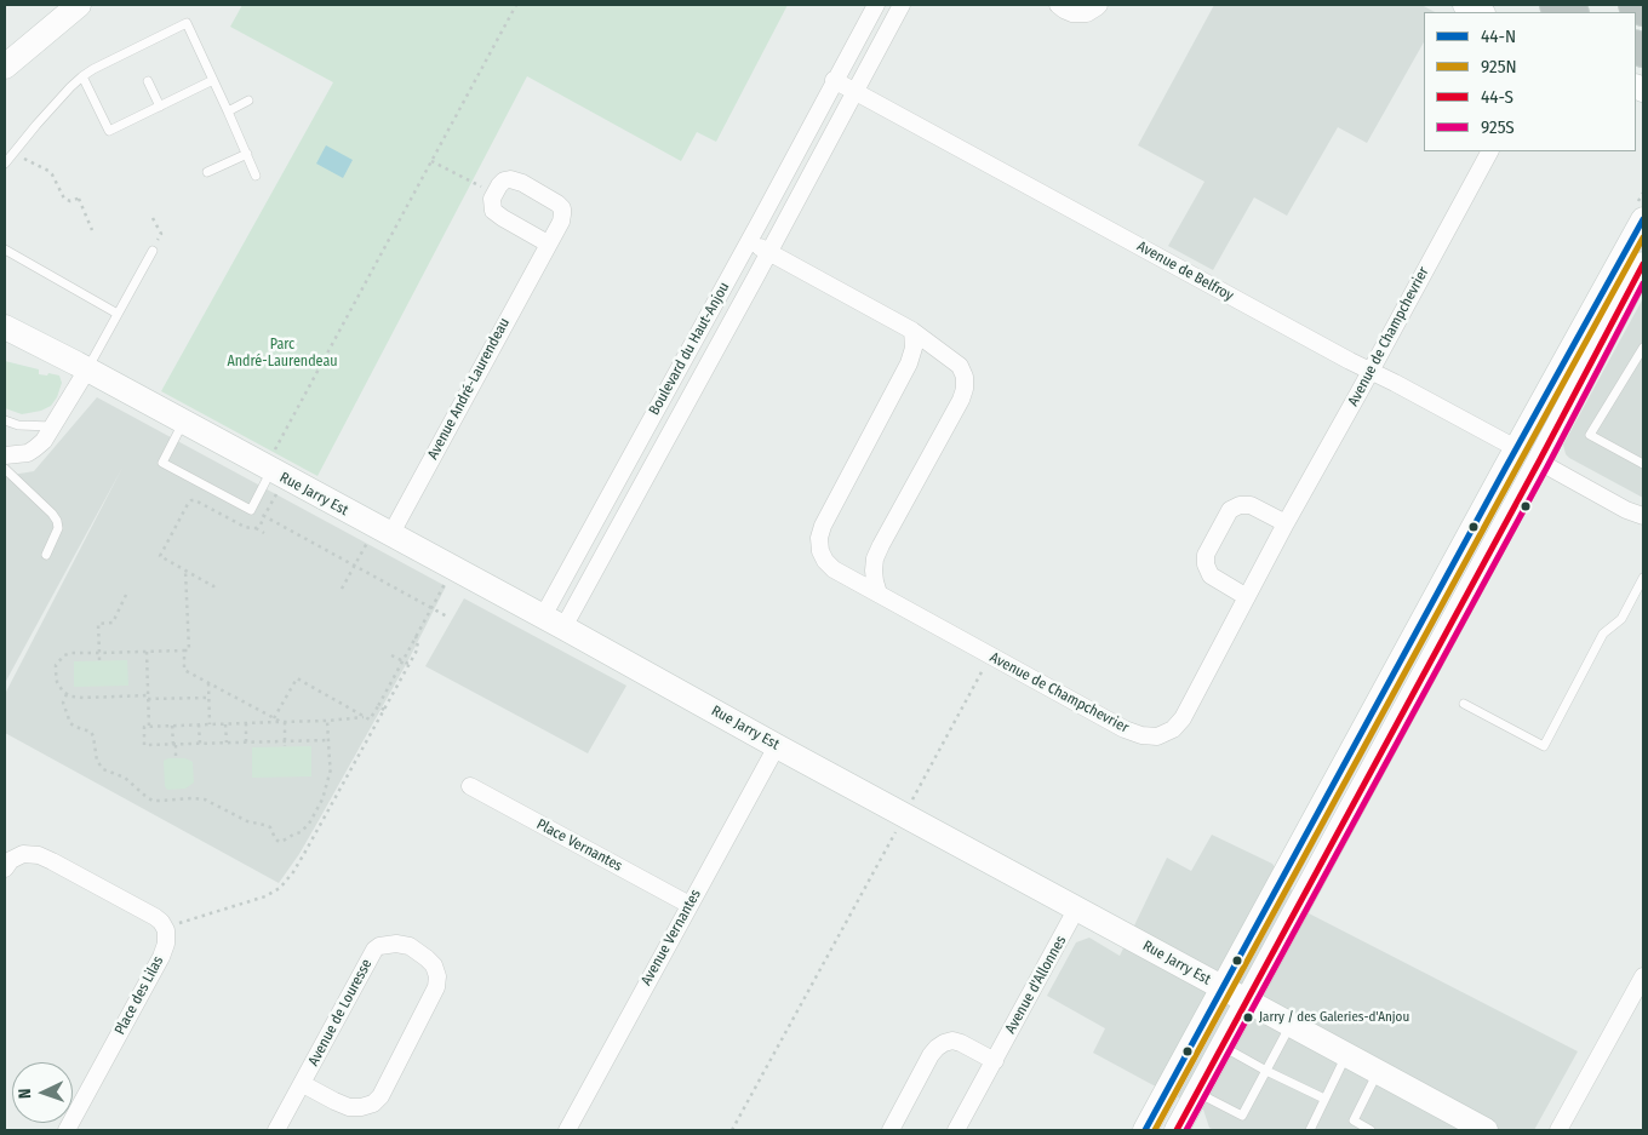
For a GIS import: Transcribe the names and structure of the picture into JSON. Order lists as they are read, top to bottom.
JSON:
{
  "streets": {
    "street": [
      "Avenue de Belfroy",
      "Avenue de Champchevrier",
      "Boulevard du Haut-Anjou",
      "Avenue André-Laurendeau",
      "Rue Jarry Est",
      "Place Vernantes",
      "Avenue Vernantes",
      "Avenue d'Allonnes",
      "Place des Lilas",
      "Avenue de Louresse"
    ]
  },
  "crossings": [
    ["Avenue de Belfroy", "Avenue de Champchevrier"],
    ["Avenue de Belfroy", "Boulevard du Haut-Anjou"],
    ["Boulevard du Haut-Anjou", "Rue Jarry Est"],
    ["Avenue André-Laurendeau", "Rue Jarry Est"],
    ["Rue Jarry Est", "Avenue Vernantes"],
    ["Rue Jarry Est", "Avenue d'Allonnes"],
    ["Place Vernantes", "Avenue Vernantes"]
  ],
  "parks": ["Parc André-Laurendeau"],
  "places": ["Jarry / des Galeries-d'Anjou"],
  "lines": [
    "transit line 44-N",
    "transit line 925N",
    "transit line 44-S",
    "transit line 925S"
  ],
  "legend": [
    "44-N",
    "925N",
    "44-S",
    "925S"
  ],
  "north": "left"
}
